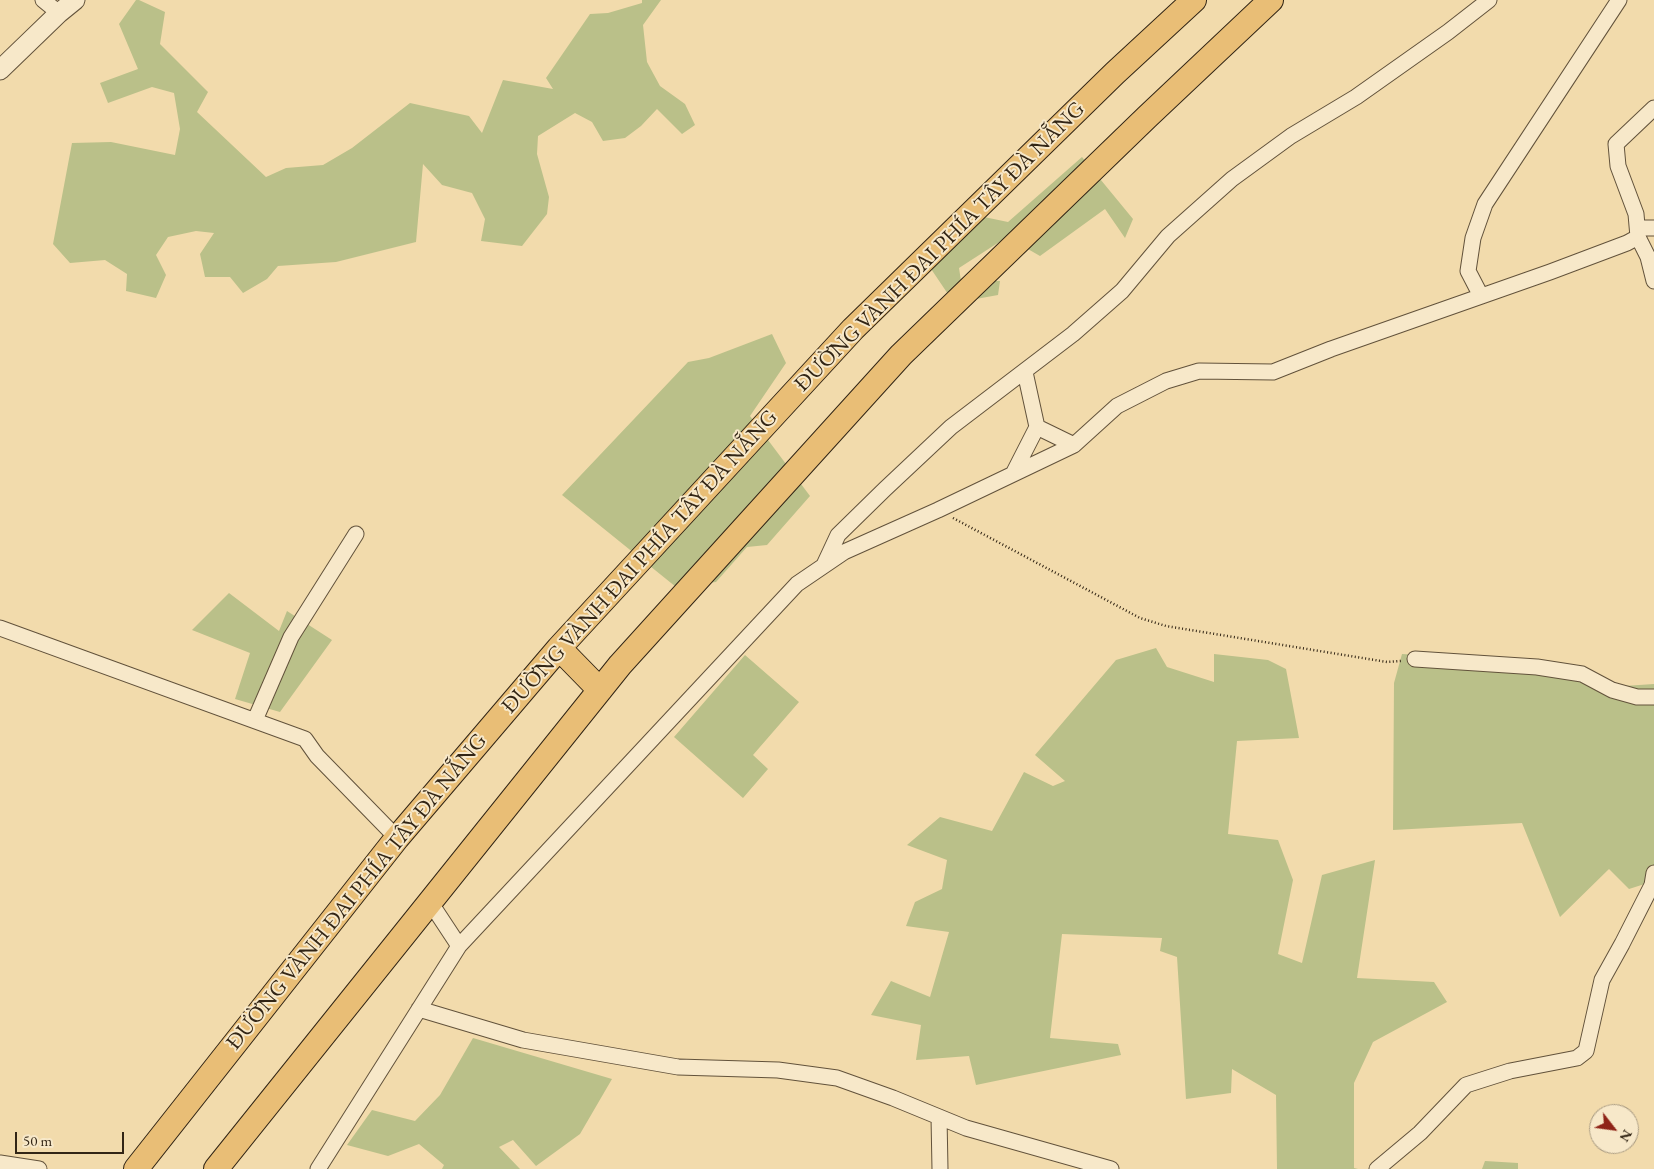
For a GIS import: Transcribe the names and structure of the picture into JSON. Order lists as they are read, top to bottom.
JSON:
{
  "streets": {
    "main road": ["ĐƯỜNG VÀNH ĐAI PHÍA TÂY ĐÀ NẴNG"]
  },
  "scale_bar": "50 m",
  "north": "bottom right"
}
